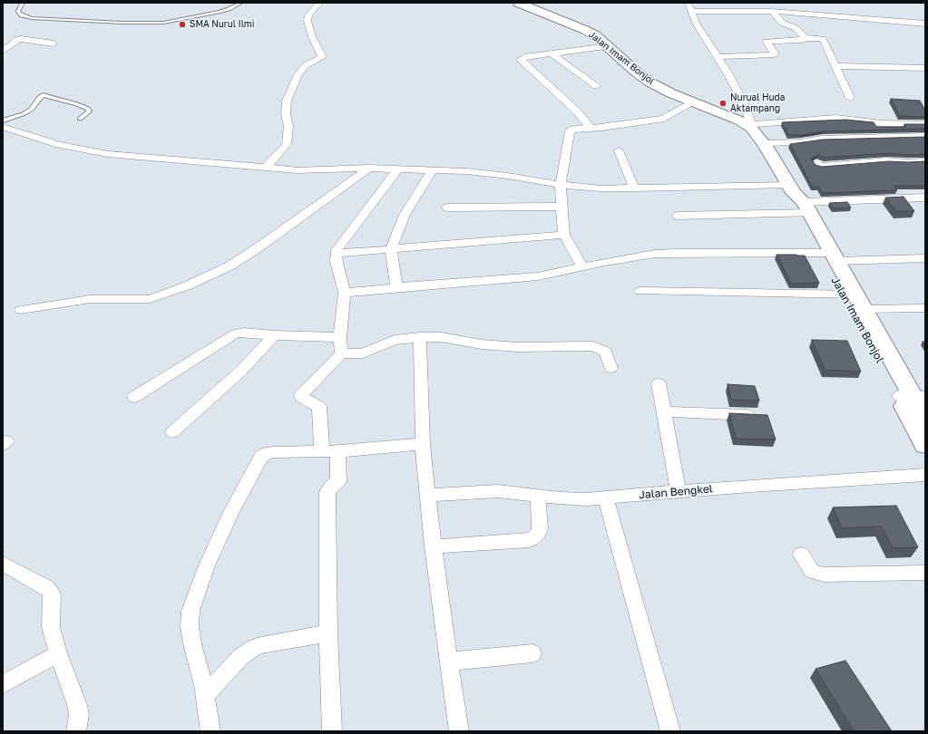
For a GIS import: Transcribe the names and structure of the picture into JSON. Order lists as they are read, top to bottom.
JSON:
{
  "streets": {
    "highway": ["Jalan Imam Bonjol"],
    "street": ["Jalan Bengkel"]
  },
  "places": ["SMA Nurul Ilmi", "Nurual Huda Aktampang"]
}
